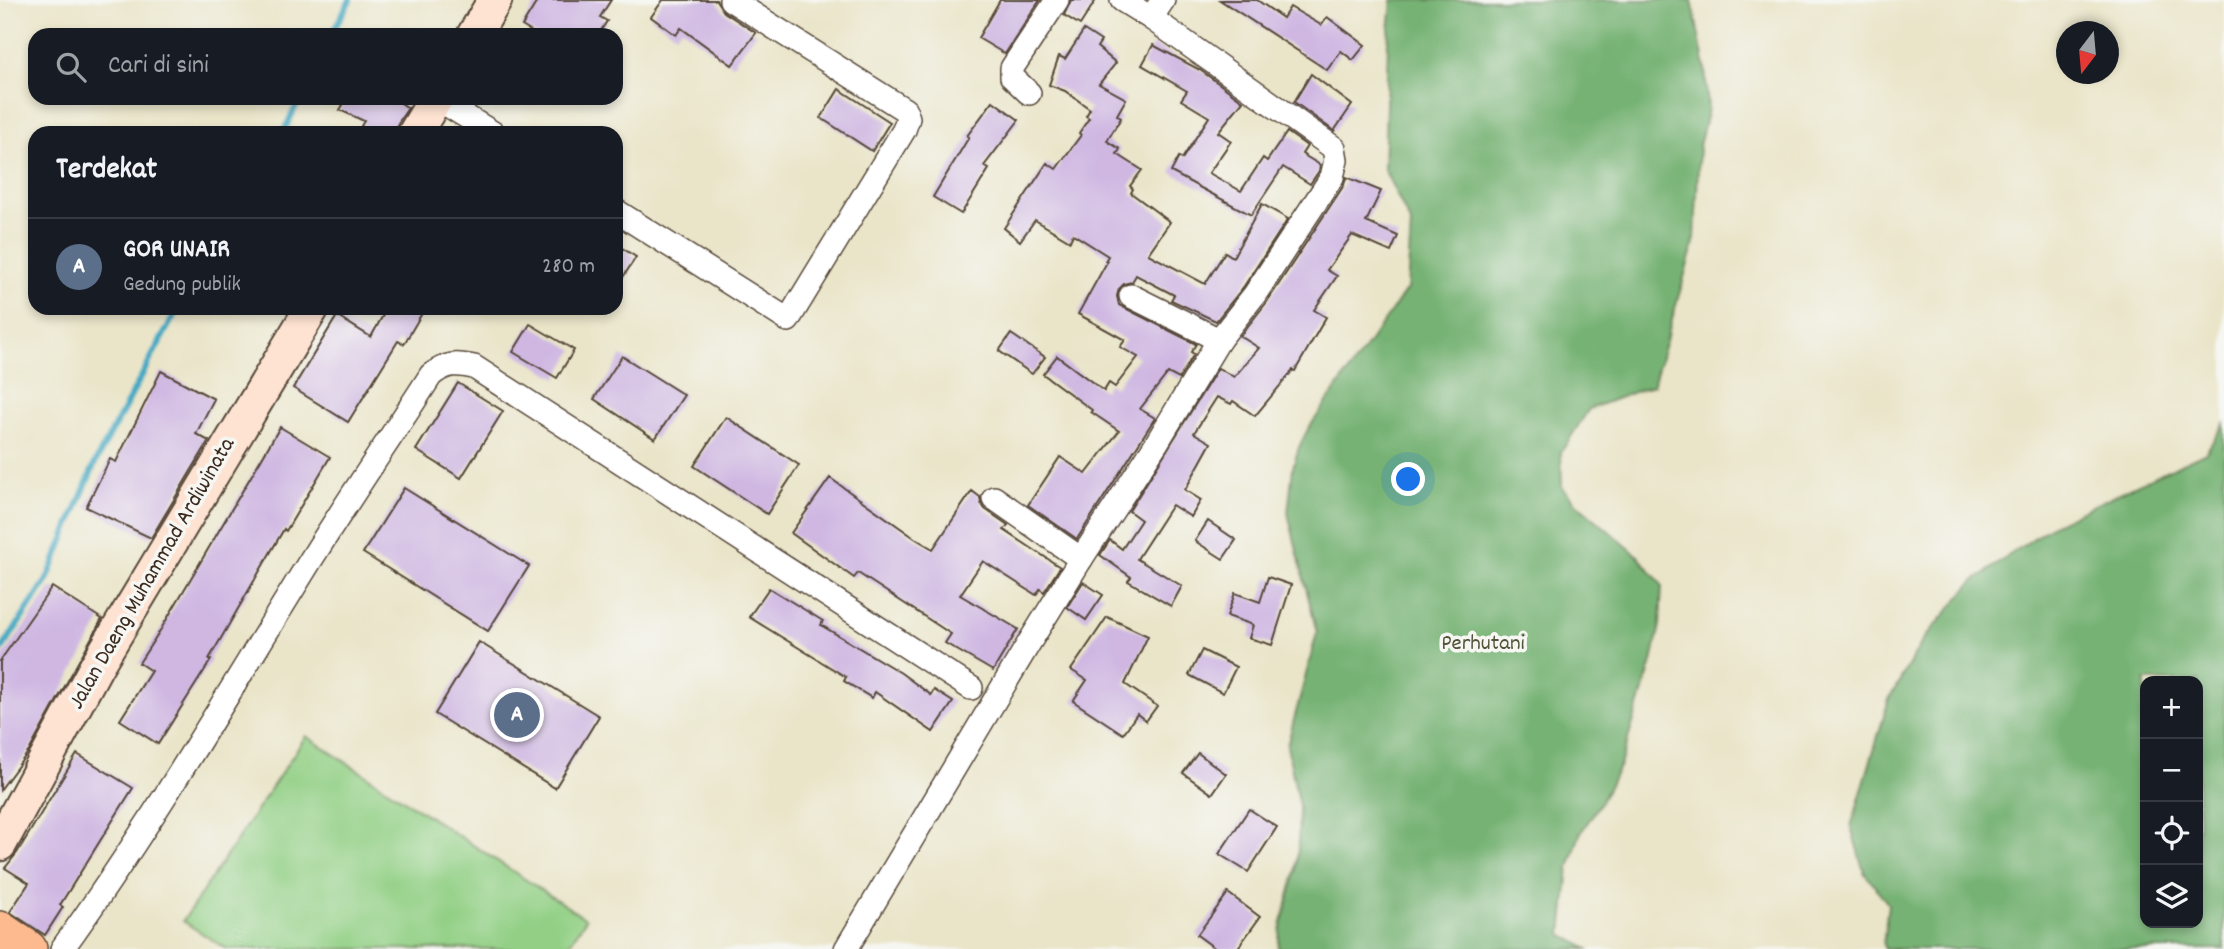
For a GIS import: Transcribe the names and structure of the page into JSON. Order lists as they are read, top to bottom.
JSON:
{
  "streets": {
    "main road": ["Jalan Daeng Muhammad Ardiwinata"]
  },
  "parks": ["Perhutani"],
  "north": "bottom",
  "page": {
    "search": "Cari di sini",
    "heading": "Terdekat",
    "list": [
      {
        "mark": "A",
        "name": "GOR UNAIR",
        "note": "Gedung publik",
        "value": "280 m"
      }
    ],
    "map_buttons": ["+", "−"],
    "pins": "A"
  }
}
